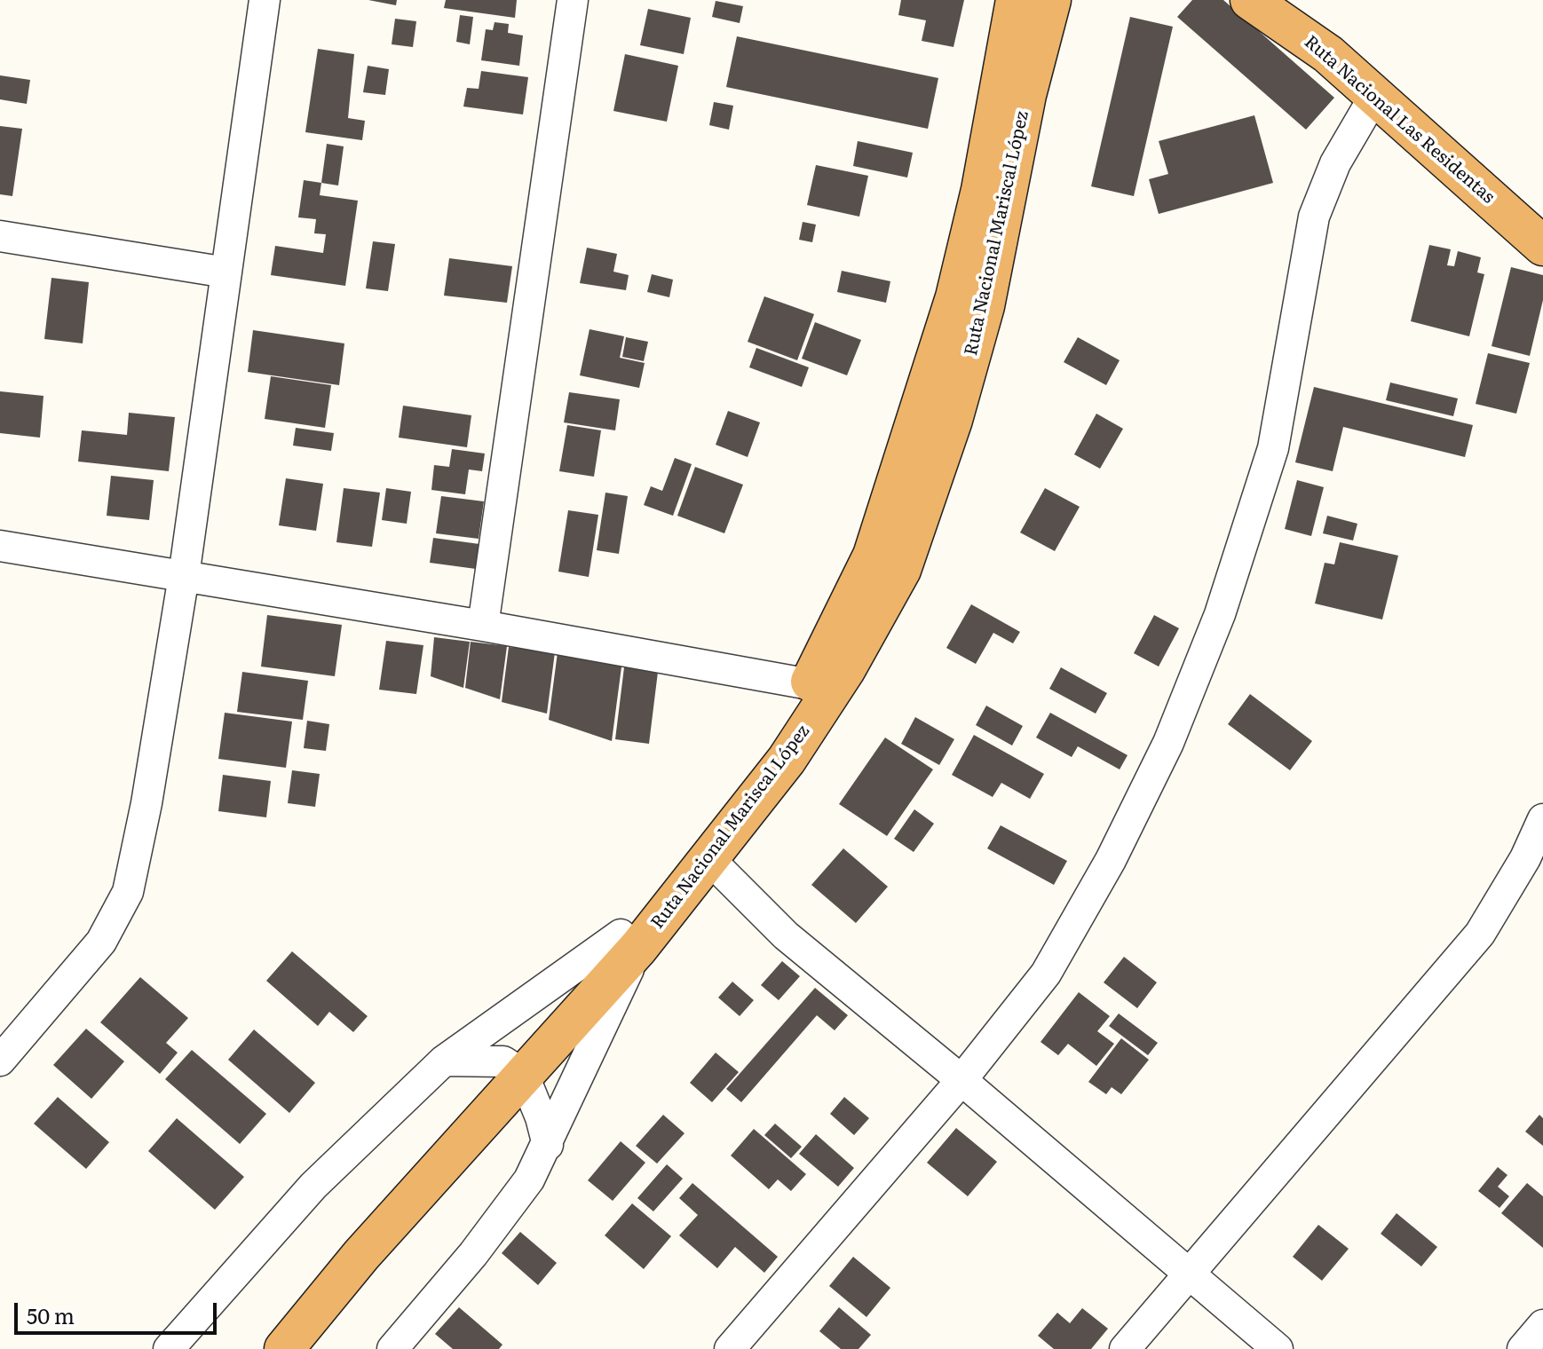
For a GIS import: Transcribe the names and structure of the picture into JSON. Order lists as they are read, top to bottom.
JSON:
{
  "streets": {
    "highway": ["Ruta Nacional Las Residentas", "Ruta Nacional Mariscal López"]
  },
  "scale_bar": "50 m"
}
